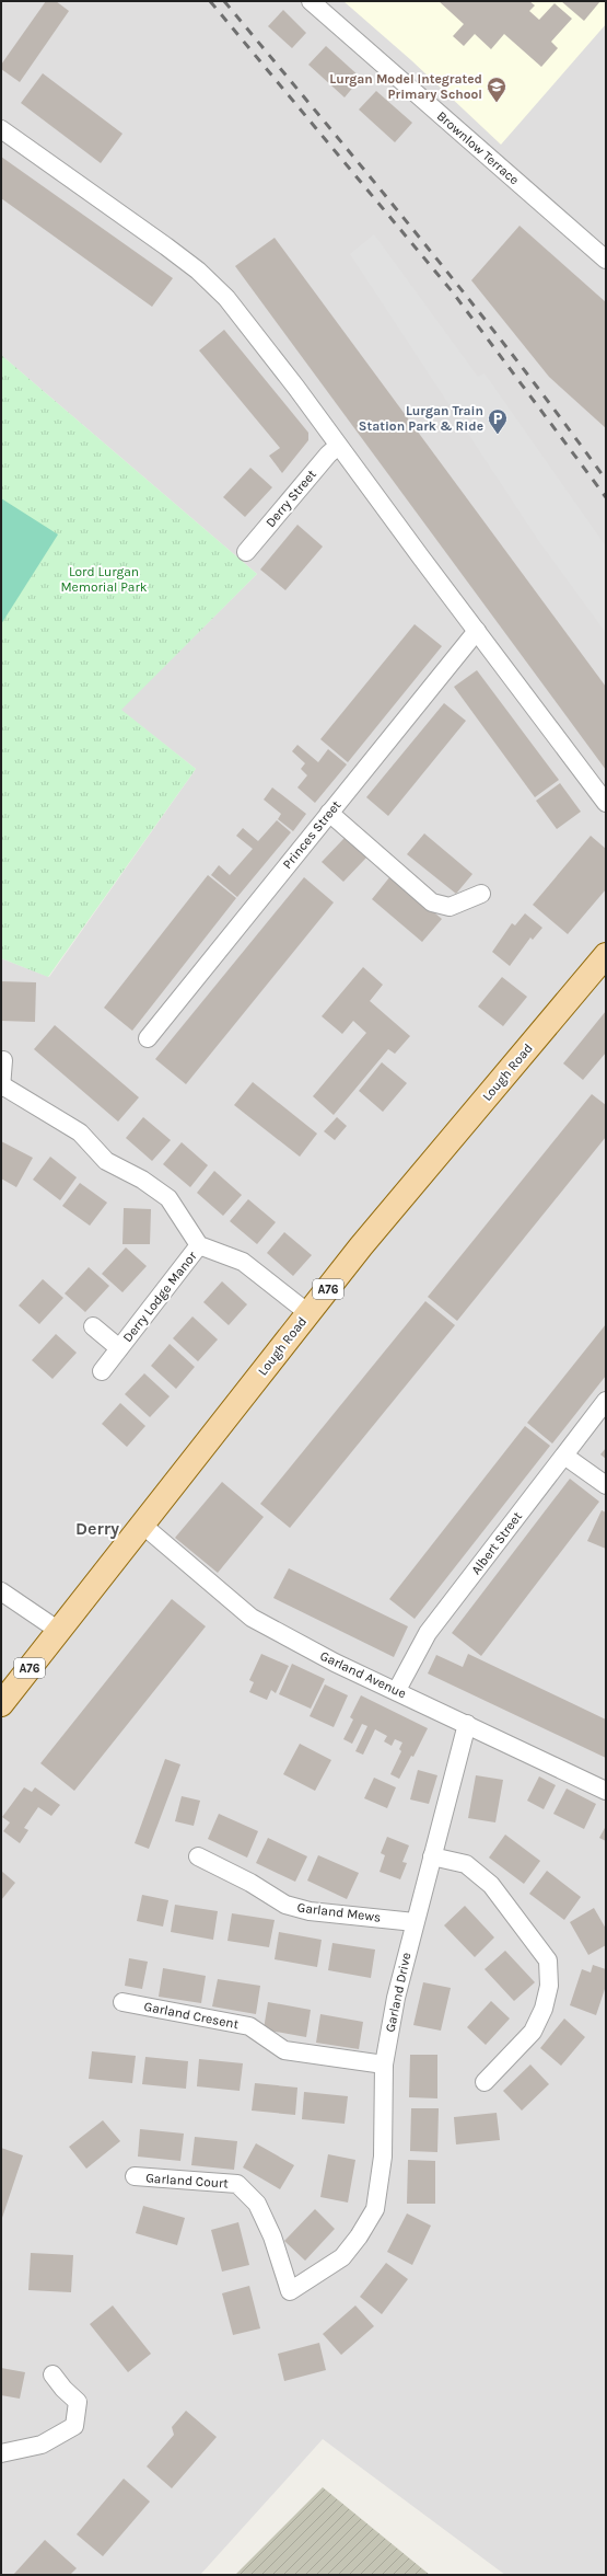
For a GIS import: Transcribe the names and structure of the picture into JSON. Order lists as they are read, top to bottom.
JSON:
{
  "streets": {
    "main road": ["Lough Road", "A76"],
    "street": [
      "Brownlow Terrace",
      "Derry Street",
      "Princes Street",
      "Derry Lodge Manor",
      "Albert Street",
      "Garland Avenue",
      "Garland Mews",
      "Garland Drive",
      "Garland Cresent",
      "Garland Court"
    ]
  },
  "crossings": [
    ["Lough Road", "Derry Lodge Manor"],
    ["Lough Road", "Garland Avenue"],
    ["Albert Street", "Garland Avenue"],
    ["Garland Avenue", "Garland Drive"],
    ["Garland Mews", "Garland Drive"],
    ["Garland Drive", "Garland Cresent"],
    ["Garland Drive", "Garland Court"]
  ],
  "districts": ["Derry"],
  "parks": ["Lord Lurgan Memorial Park"],
  "places": {
    "school or university": ["Lurgan Model Integrated Primary School"],
    "parking": ["Lurgan Train Station Park & Ride"]
  }
}
